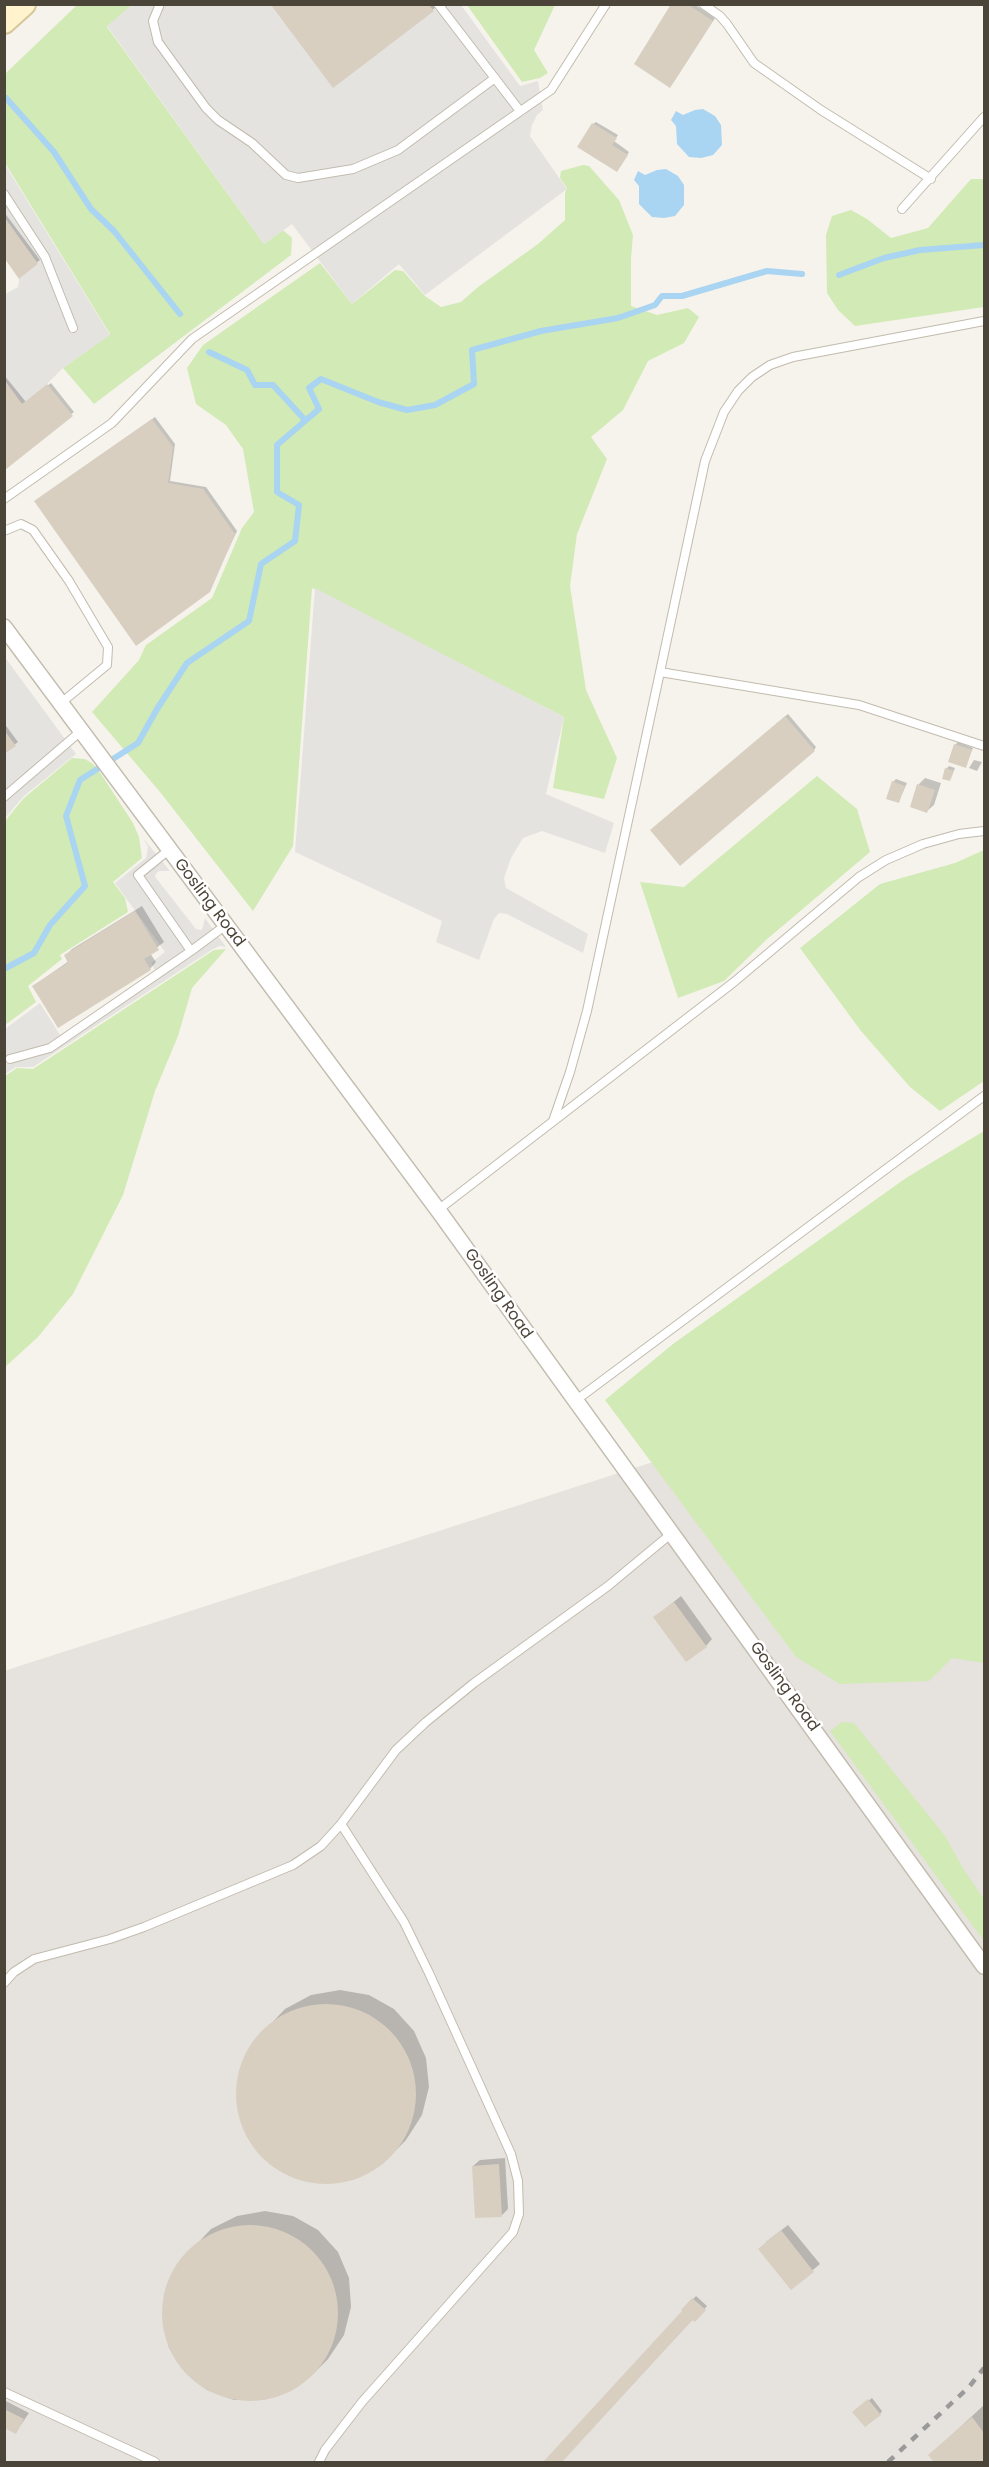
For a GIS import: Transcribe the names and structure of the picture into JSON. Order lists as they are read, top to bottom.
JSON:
{
  "streets": {
    "street": ["Gosling Road"]
  }
}
